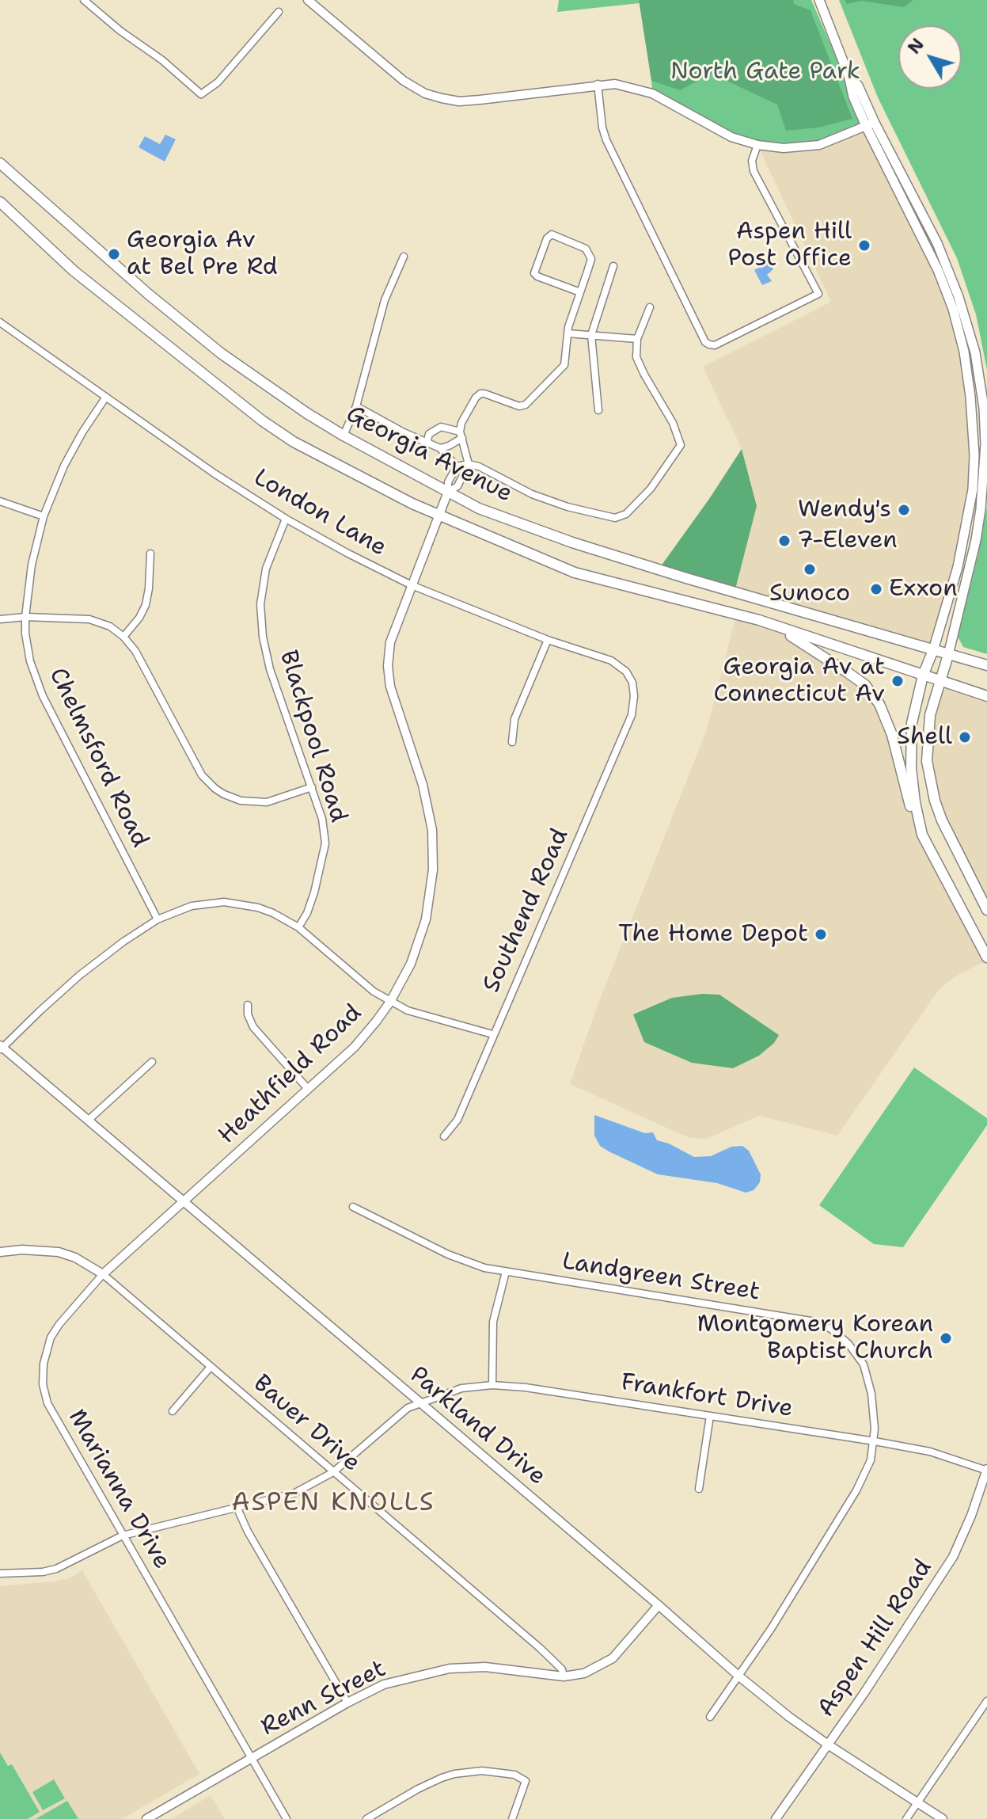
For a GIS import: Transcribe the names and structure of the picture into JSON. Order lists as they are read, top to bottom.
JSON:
{
  "streets": {
    "main road": ["Georgia Avenue"],
    "street": [
      "London Lane",
      "Blackpool Road",
      "Chelmsford Road",
      "Southend Road",
      "Heathfield Road",
      "Landgreen Street",
      "Frankfort Drive",
      "Bauer Drive",
      "Parkland Drive",
      "Marianna Drive",
      "Aspen Hill Road",
      "Renn Street"
    ]
  },
  "crossings": [
    ["Georgia Avenue", "Heathfield Road"],
    ["London Lane", "Blackpool Road"],
    ["London Lane", "Chelmsford Road"],
    ["London Lane", "Southend Road"],
    ["London Lane", "Heathfield Road"],
    ["Heathfield Road", "Parkland Drive"],
    ["Heathfield Road", "Marianna Drive"],
    ["Landgreen Street", "Frankfort Drive"],
    ["Landgreen Street", "Parkland Drive"],
    ["Frankfort Drive", "Bauer Drive"],
    ["Frankfort Drive", "Parkland Drive"],
    ["Frankfort Drive", "Marianna Drive"],
    ["Frankfort Drive", "Aspen Hill Road"],
    ["Bauer Drive", "Marianna Drive"],
    ["Bauer Drive", "Renn Street"],
    ["Parkland Drive", "Marianna Drive"],
    ["Parkland Drive", "Aspen Hill Road"],
    ["Parkland Drive", "Renn Street"],
    ["Marianna Drive", "Renn Street"]
  ],
  "districts": ["ASPEN KNOLLS"],
  "parks": ["North Gate Park"],
  "places": [
    "Aspen Hill Post Office",
    "Georgia Av at Bel Pre Rd",
    "Wendy's",
    "7-Eleven",
    "Sunoco",
    "Exxon",
    "Georgia Av at Connecticut Av",
    "Shell",
    "The Home Depot",
    "Montgomery Korean Baptist Church"
  ],
  "north": "top left"
}
